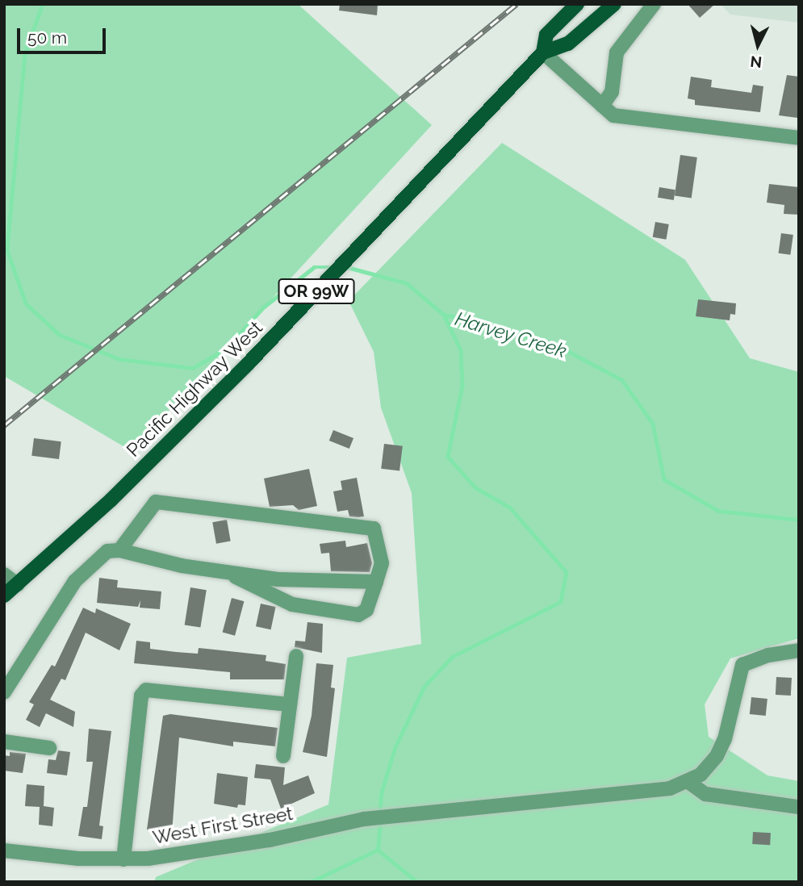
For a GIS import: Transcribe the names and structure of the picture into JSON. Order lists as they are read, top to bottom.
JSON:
{
  "streets": {
    "main road": ["OR 99W", "Pacific Highway West"],
    "street": ["West First Street"]
  },
  "water": ["Harvey Creek"],
  "scale_bar": "50 m",
  "north": "bottom"
}
